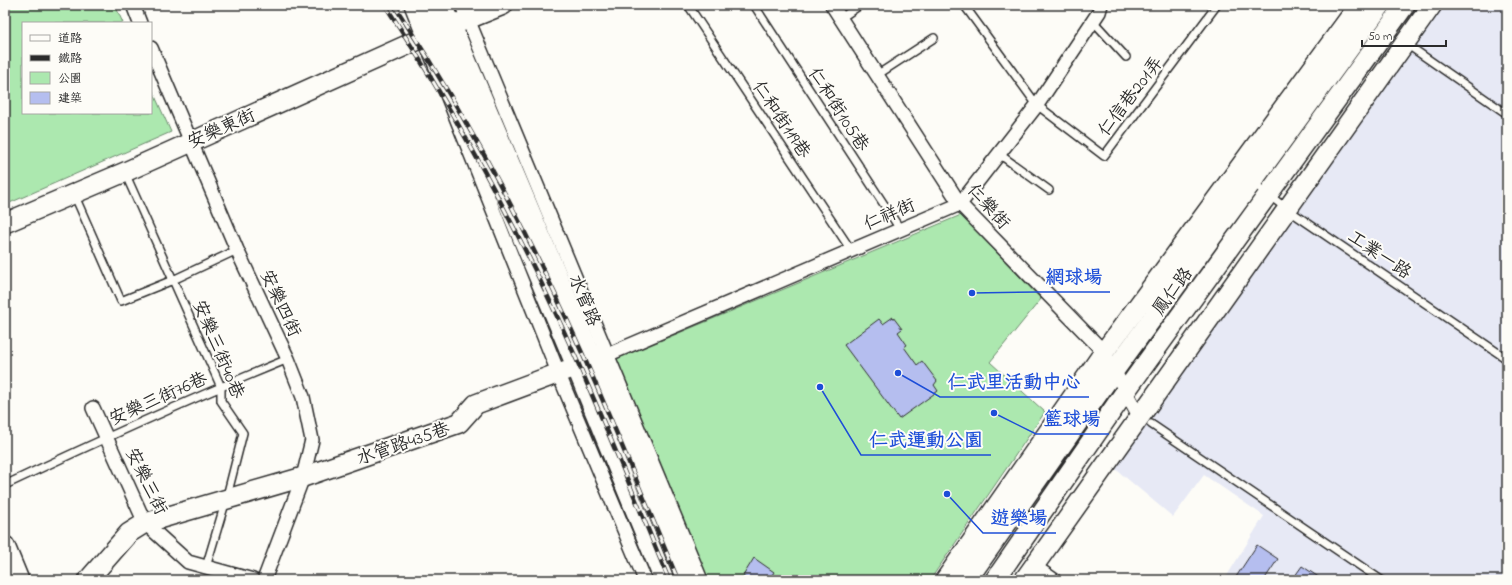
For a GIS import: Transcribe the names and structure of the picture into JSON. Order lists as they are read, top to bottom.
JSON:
{
  "streets": {
    "main road": [
      "安樂東街",
      "鳳仁路",
      "水管路",
      "水管路435巷"
    ],
    "street": [
      "仁樂街",
      "仁祥街",
      "安樂四街",
      "安樂三街"
    ],
    "lane": [
      "仁信巷201弄",
      "仁和街105巷",
      "仁和街119巷",
      "工業一路",
      "安樂三街40巷",
      "安樂三街76巷"
    ]
  },
  "crossings": [
    ["仁信巷201弄", "仁祥街"],
    ["仁和街105巷", "仁祥街"],
    ["仁和街119巷", "仁祥街"],
    ["安樂東街", "水管路"],
    ["安樂東街", "安樂四街"],
    ["安樂東街", "安樂三街40巷"],
    ["仁樂街", "仁祥街"],
    ["仁樂街", "鳳仁路"],
    ["仁祥街", "水管路"],
    ["仁祥街", "水管路435巷"],
    ["工業一路", "鳳仁路"],
    ["水管路", "水管路435巷"],
    ["安樂四街", "安樂三街76巷"],
    ["安樂四街", "水管路435巷"],
    ["安樂三街40巷", "安樂三街76巷"],
    ["安樂三街40巷", "水管路435巷"],
    ["安樂三街40巷", "安樂三街"],
    ["安樂三街76巷", "安樂三街"],
    ["水管路435巷", "安樂三街"]
  ],
  "places": [
    "網球場",
    "仁武里活動中心",
    "仁武運動公園",
    "籃球場",
    "遊樂場"
  ],
  "legend": [
    "道路",
    "鐵路",
    "公園",
    "建築"
  ],
  "scale_bar": "50 m"
}
